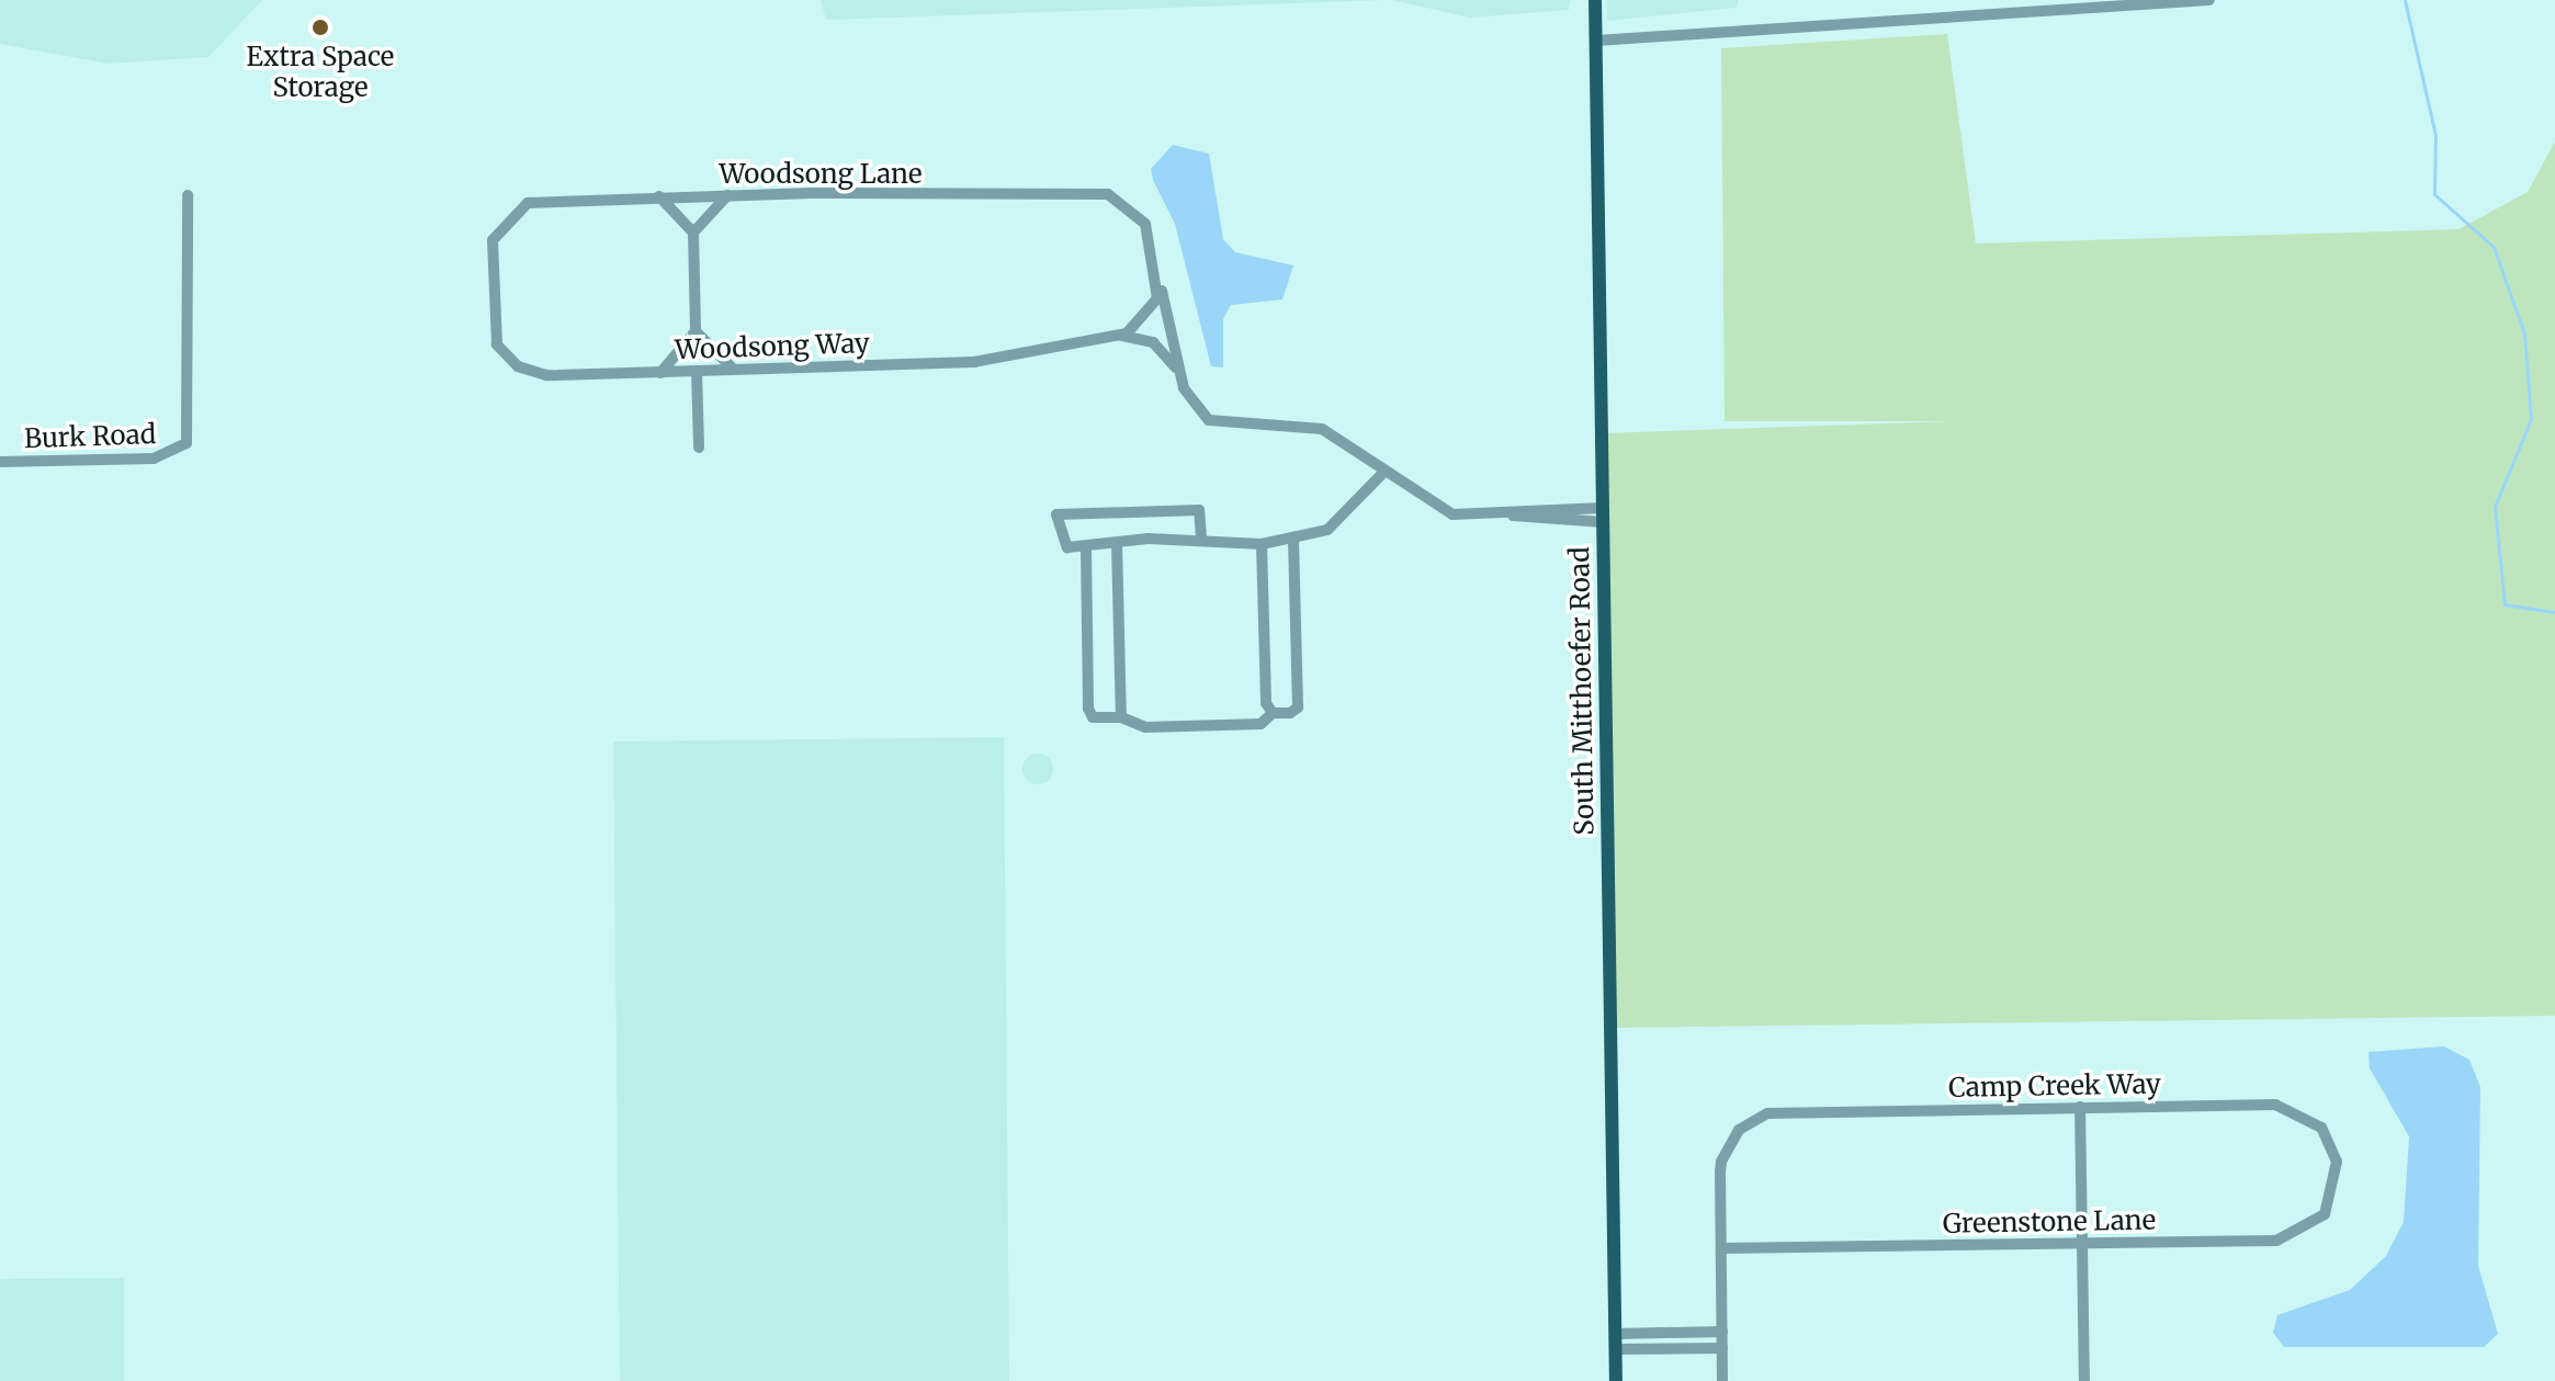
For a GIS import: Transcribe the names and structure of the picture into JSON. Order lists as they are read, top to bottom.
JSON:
{
  "streets": {
    "main road": ["South Mitthoefer Road"],
    "street": [
      "Woodsong Lane",
      "Woodsong Way",
      "Burk Road",
      "Camp Creek Way",
      "Greenstone Lane"
    ]
  },
  "crossings": [
    ["Woodsong Lane", "Woodsong Way"],
    ["Woodsong Way", "South Mitthoefer Road"],
    ["Camp Creek Way", "Greenstone Lane"]
  ],
  "places": ["Extra Space Storage"]
}
